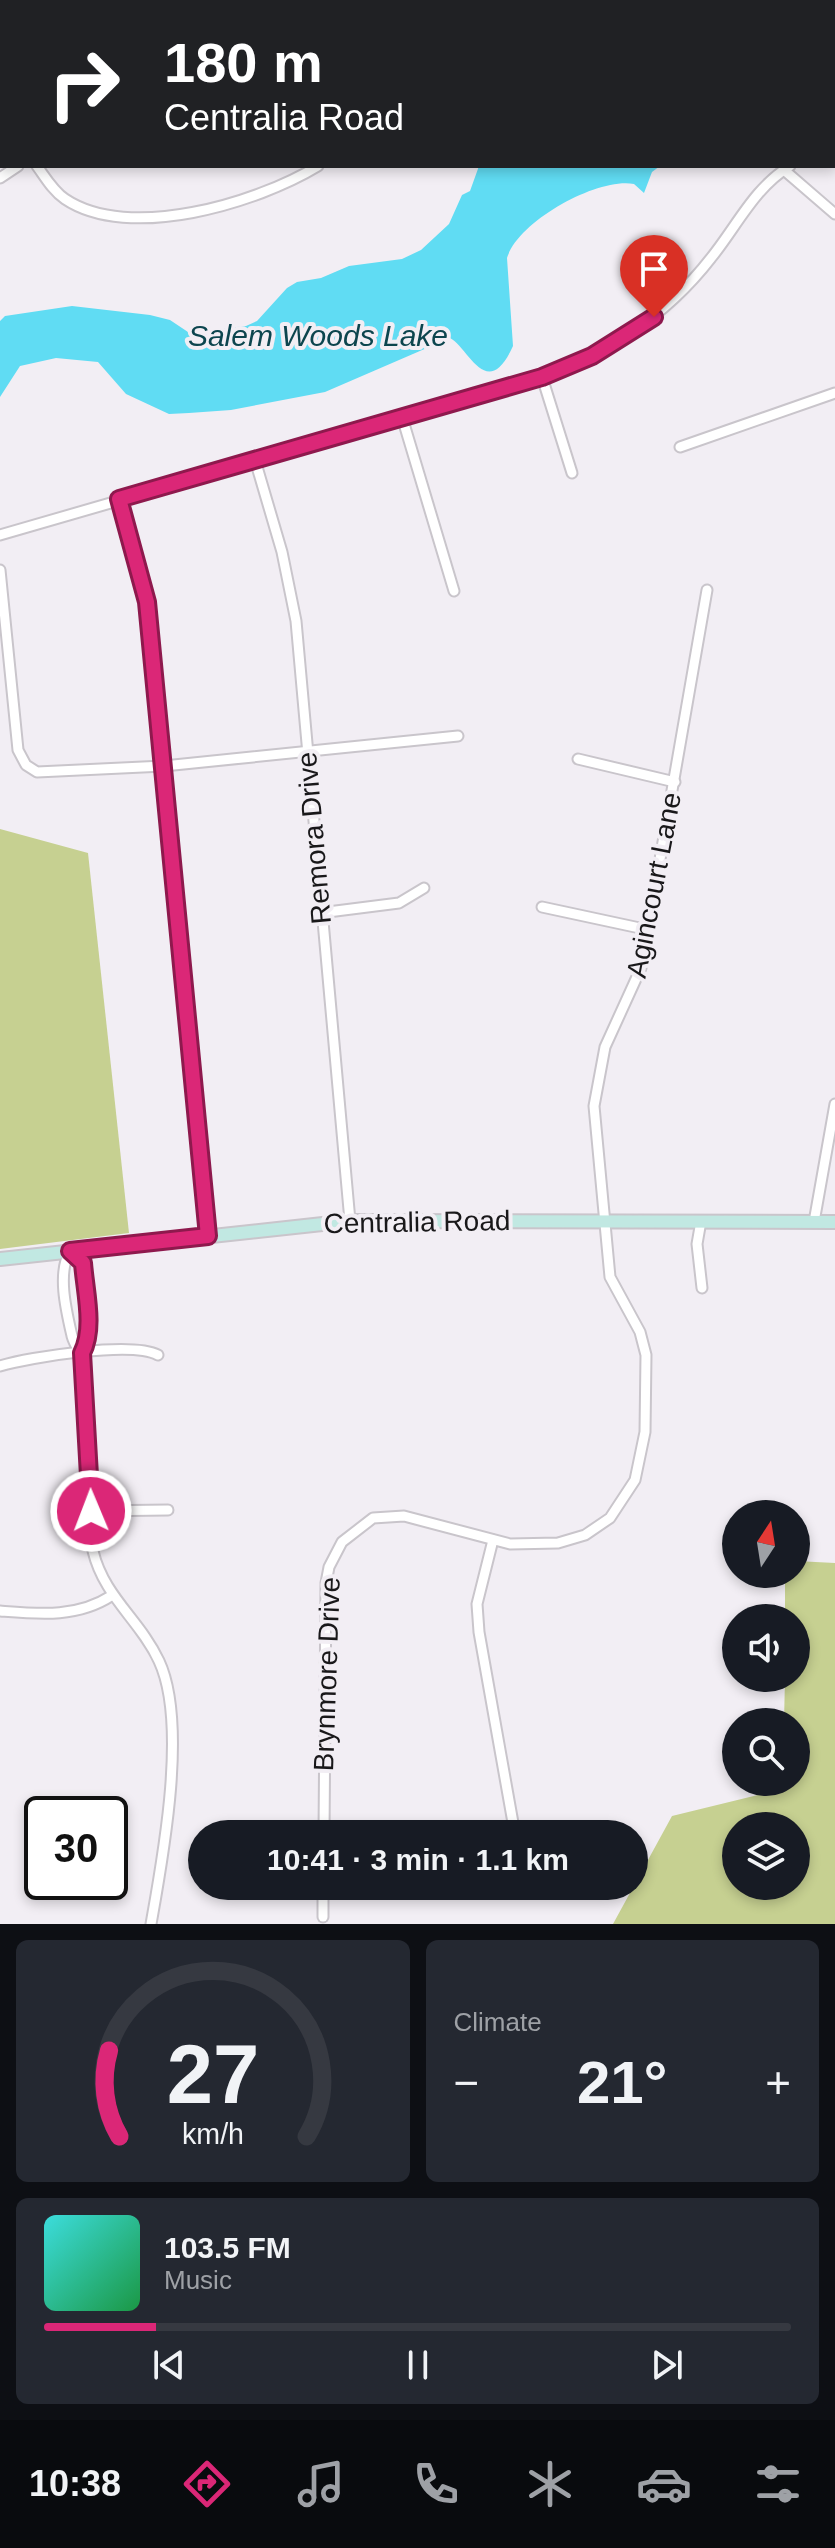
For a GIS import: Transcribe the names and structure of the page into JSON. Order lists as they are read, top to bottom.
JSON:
{
  "streets": {
    "main road": ["Centralia Road"],
    "street": ["Remora Drive", "Agincourt Lane", "Brynmore Drive"]
  },
  "crossings": [
    ["Remora Drive", "Centralia Road"],
    ["Agincourt Lane", "Centralia Road"],
    ["Agincourt Lane", "Brynmore Drive"],
    ["Centralia Road", "Brynmore Drive"]
  ],
  "water": ["Salem Woods Lake"],
  "north": "top",
  "page": {
    "turn": ["180 m", "Centralia Road"],
    "limit": "30",
    "trip": "10:41 · 3 min · 1.1 km",
    "tile": "Climate",
    "heat": ["−", "21°", "+"],
    "song": ["103.5 FM", "Music"],
    "tabs": "10:38",
    "gauge": ["27", "km/h"]
  }
}
